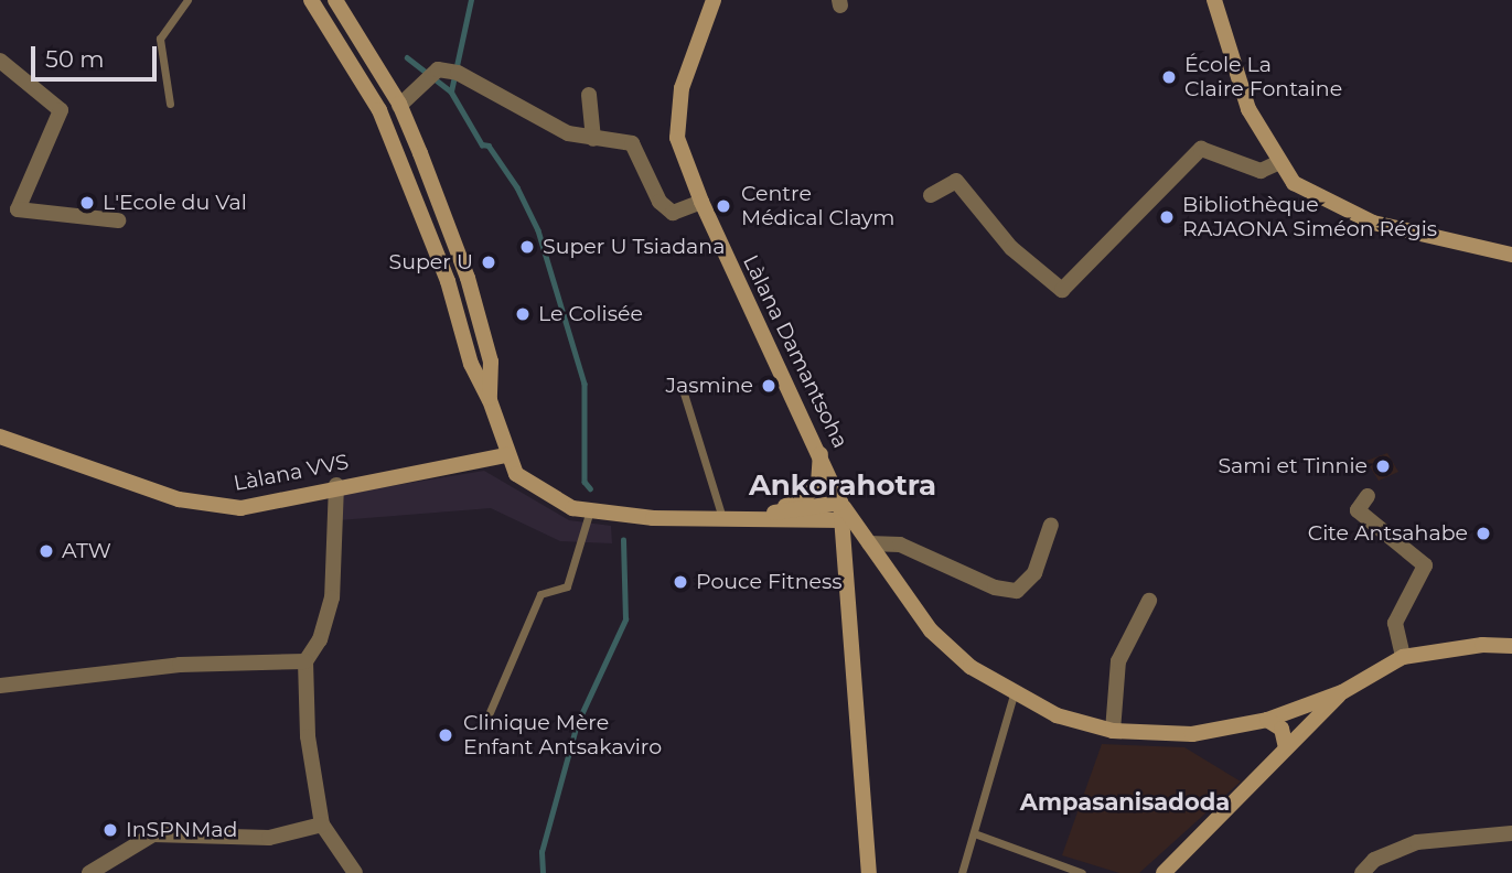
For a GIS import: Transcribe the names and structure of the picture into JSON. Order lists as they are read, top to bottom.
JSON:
{
  "streets": {
    "main road": ["Làlana Damantsoha", "Làlana VVS"]
  },
  "districts": ["Ankorahotra", "Ampasanisadoda"],
  "places": [
    "École La Claire Fontaine",
    "L'Ecole du Val",
    "Centre Médical Claym",
    "Bibliothèque RAJAONA Siméon Régis",
    "Super U Tsiadana",
    "Super U",
    "Le Colisée",
    "Jasmine",
    "Sami et Tinnie",
    "Cite Antsahabe",
    "ATW",
    "Pouce Fitness",
    "Clinique Mère Enfant Antsakaviro",
    "InSPNMad"
  ],
  "scale_bar": "50 m"
}
